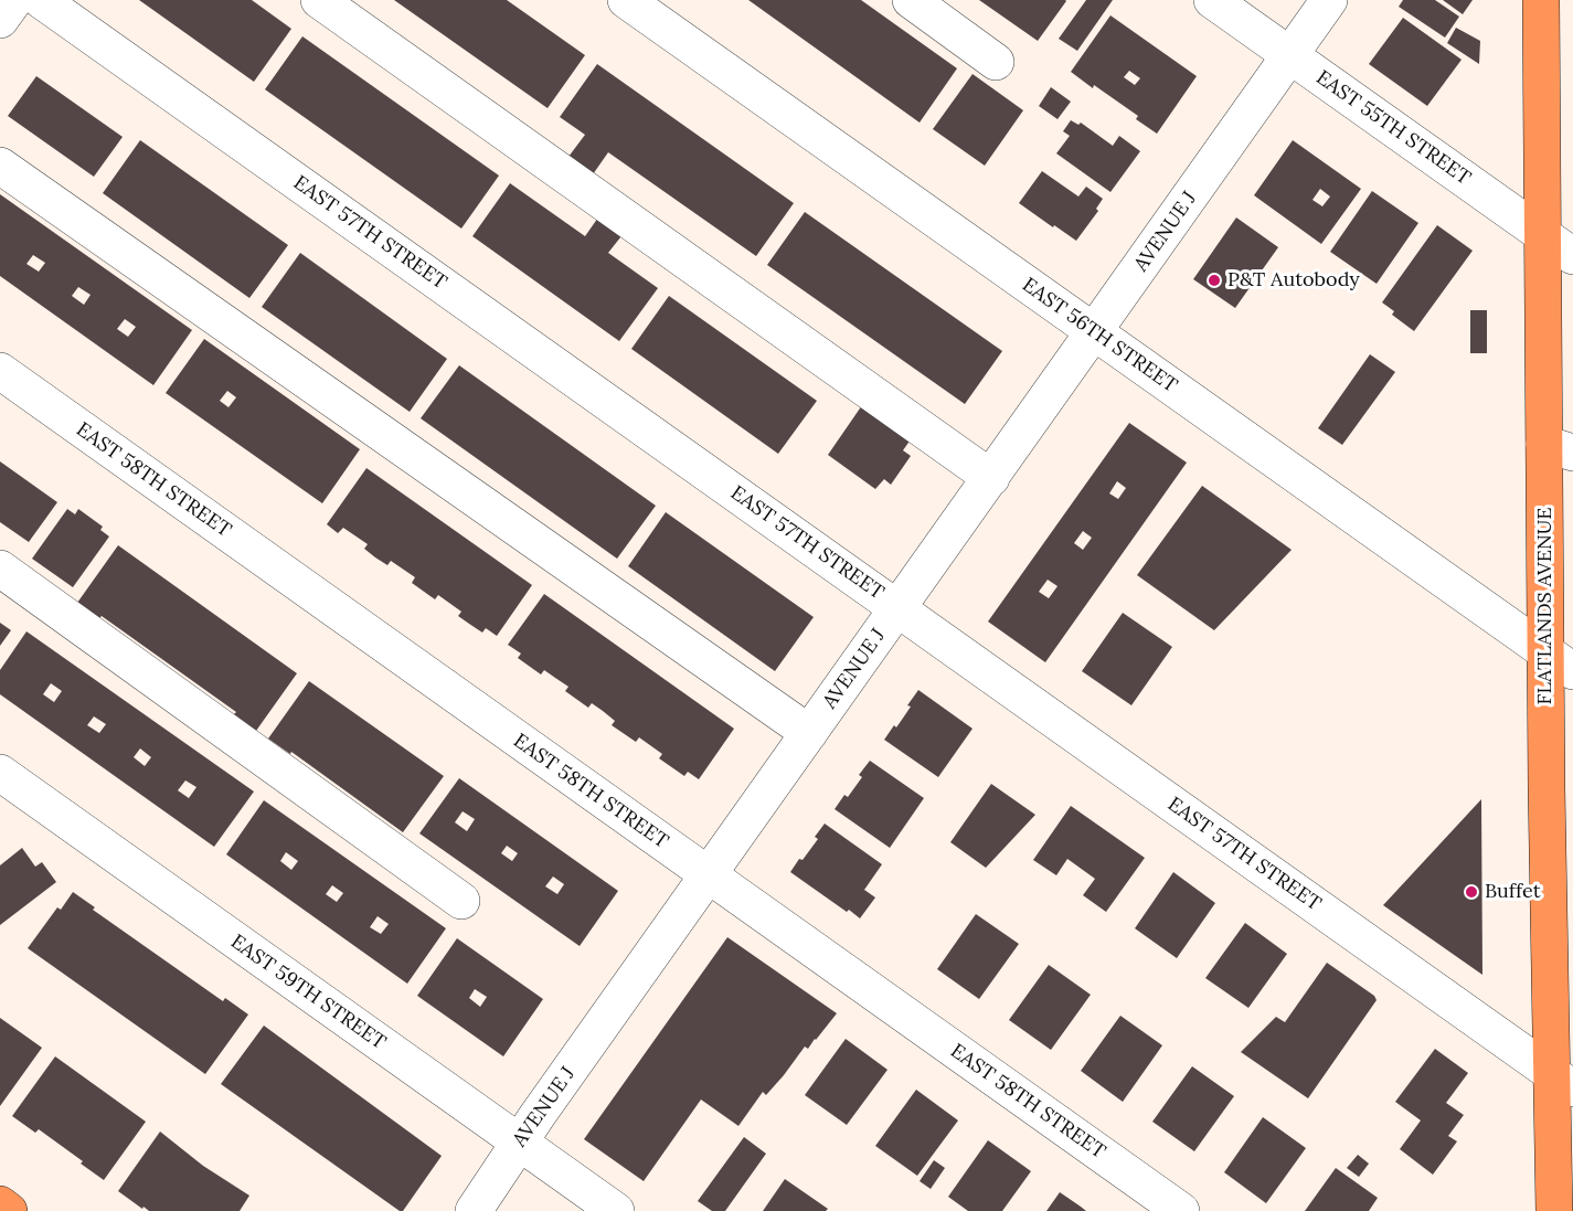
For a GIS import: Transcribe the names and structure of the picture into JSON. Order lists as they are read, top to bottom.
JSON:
{
  "streets": {
    "main road": ["FLATLANDS AVENUE"],
    "street": [
      "EAST 55TH STREET",
      "AVENUE J",
      "EAST 57TH STREET",
      "EAST 56TH STREET",
      "EAST 58TH STREET",
      "EAST 59TH STREET"
    ]
  },
  "crossings": [
    ["EAST 55TH STREET", "AVENUE J"],
    ["EAST 55TH STREET", "FLATLANDS AVENUE"],
    ["AVENUE J", "EAST 57TH STREET"],
    ["AVENUE J", "EAST 56TH STREET"],
    ["AVENUE J", "EAST 58TH STREET"],
    ["AVENUE J", "EAST 59TH STREET"],
    ["EAST 57TH STREET", "FLATLANDS AVENUE"],
    ["EAST 56TH STREET", "FLATLANDS AVENUE"]
  ],
  "places": ["P&T Autobody", "Buffet"]
}
